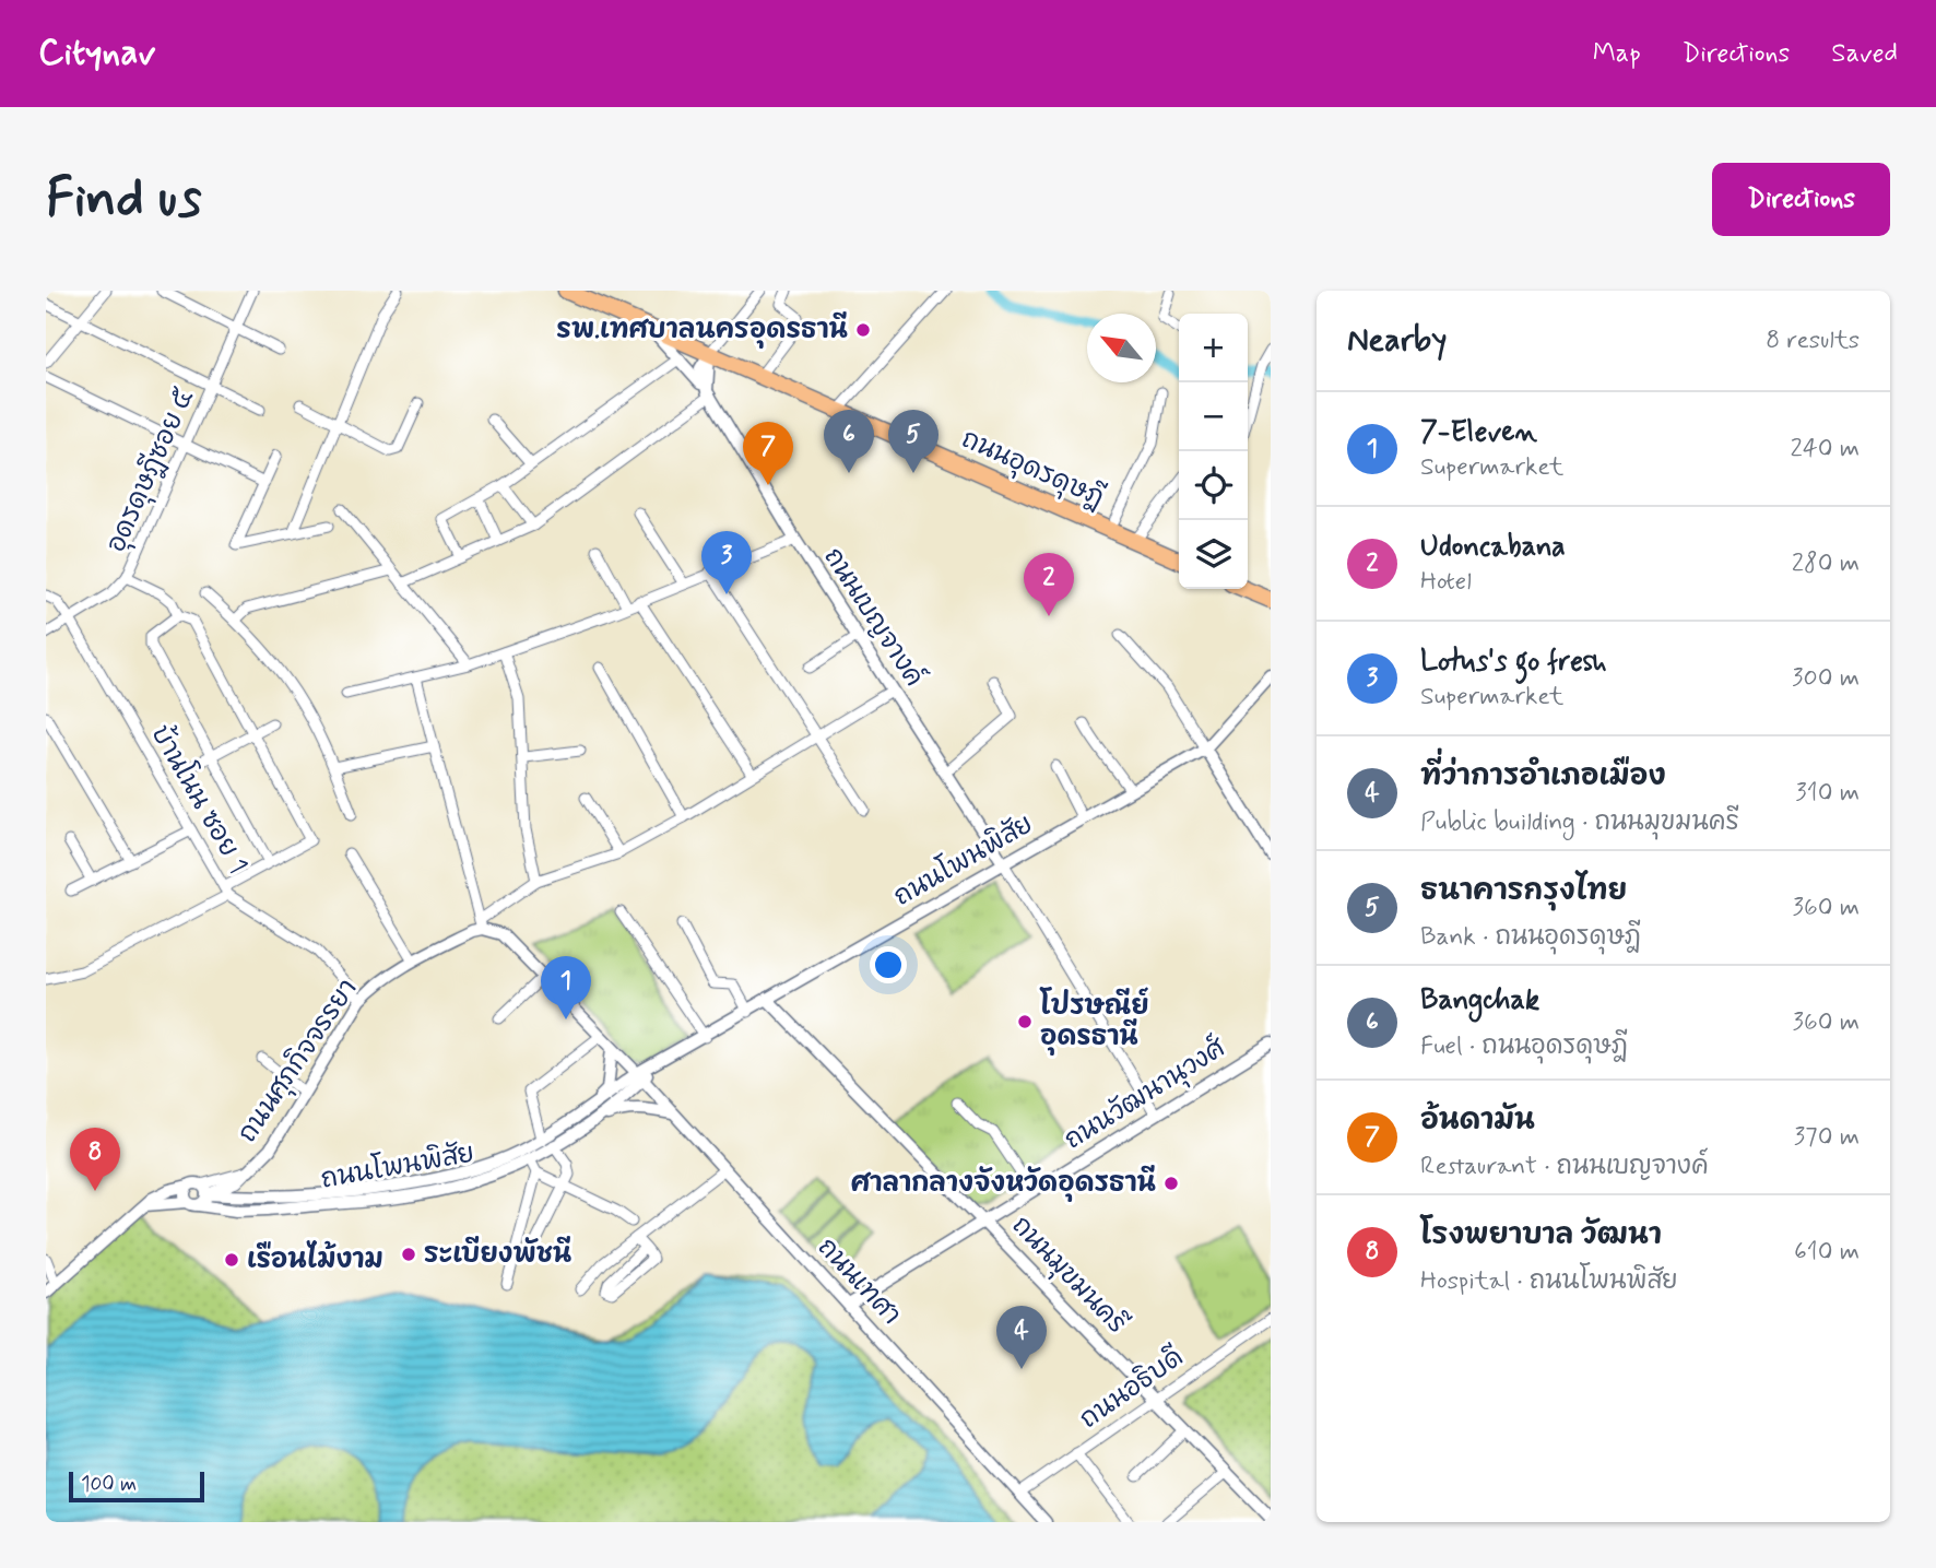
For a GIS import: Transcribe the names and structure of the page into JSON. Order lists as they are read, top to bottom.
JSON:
{
  "streets": {
    "main road": ["ถนนอุดรดุษฎี"],
    "street": [
      "อุดรดุษฎีซอย ๕",
      "ถนนเบญจางค์",
      "บ้านโนน ซอย 1",
      "ถนนโพนพิสัย",
      "ถนนศุภกิจจรรยา",
      "ถนนวัฒนานุวงศ์",
      "ถนนมุขมนครี",
      "ถนนเทศา",
      "ถนนอธิบดี"
    ]
  },
  "crossings": [
    ["ถนนอุดรดุษฎี", "ถนนเบญจางค์"],
    ["อุดรดุษฎีซอย ๕", "บ้านโนน ซอย 1"],
    ["ถนนเบญจางค์", "ถนนโพนพิสัย"],
    ["บ้านโนน ซอย 1", "ถนนศุภกิจจรรยา"],
    ["ถนนโพนพิสัย", "ถนนศุภกิจจรรยา"],
    ["ถนนโพนพิสัย", "ถนนมุขมนครี"],
    ["ถนนโพนพิสัย", "ถนนเทศา"],
    ["ถนนวัฒนานุวงศ์", "ถนนมุขมนครี"],
    ["ถนนวัฒนานุวงศ์", "ถนนเทศา"],
    ["ถนนมุขมนครี", "ถนนอธิบดี"],
    ["ถนนเทศา", "ถนนอธิบดี"]
  ],
  "places": [
    "รพ.เทศบาลนครอุดรธานี",
    "โปรษณีย์ อุดรธานี",
    "ศาลากลางจังหวัดอุดรธานี",
    "ระเบียงพัชนี",
    "เรือนไม้งาม"
  ],
  "scale_bar": "100 m",
  "north": "top left",
  "page": {
    "header": "Citynav",
    "nav": ["Map", "Directions", "Saved"],
    "buttons": "Directions",
    "title": "Find us",
    "heading": ["Nearby", "8 results"],
    "map_buttons": ["+", "−"],
    "list": [
      {
        "mark": "1",
        "name": "7-Eleven",
        "note": "Supermarket",
        "value": "240 m"
      },
      {
        "mark": "2",
        "name": "Udoncabana",
        "note": "Hotel",
        "value": "280 m"
      },
      {
        "mark": "3",
        "name": "Lotus's go fresh",
        "note": "Supermarket",
        "value": "300 m"
      },
      {
        "mark": "4",
        "name": "ที่ว่าการอำเภอเมือง",
        "note": "Public building · ถนนมุขมนครี",
        "value": "310 m"
      },
      {
        "mark": "5",
        "name": "ธนาคารกรุงไทย",
        "note": "Bank · ถนนอุดรดุษฎี",
        "value": "360 m"
      },
      {
        "mark": "6",
        "name": "Bangchak",
        "note": "Fuel · ถนนอุดรดุษฎี",
        "value": "360 m"
      },
      {
        "mark": "7",
        "name": "อ้นดามัน",
        "note": "Restaurant · ถนนเบญจางค์",
        "value": "370 m"
      },
      {
        "mark": "8",
        "name": "โรงพยาบาล วัฒนา",
        "note": "Hospital · ถนนโพนพิสัย",
        "value": "610 m"
      }
    ],
    "pins": [
      "5",
      "6",
      "7",
      "3",
      "2",
      "1",
      "8",
      "4"
    ],
    "scale": "100 m"
  }
}
